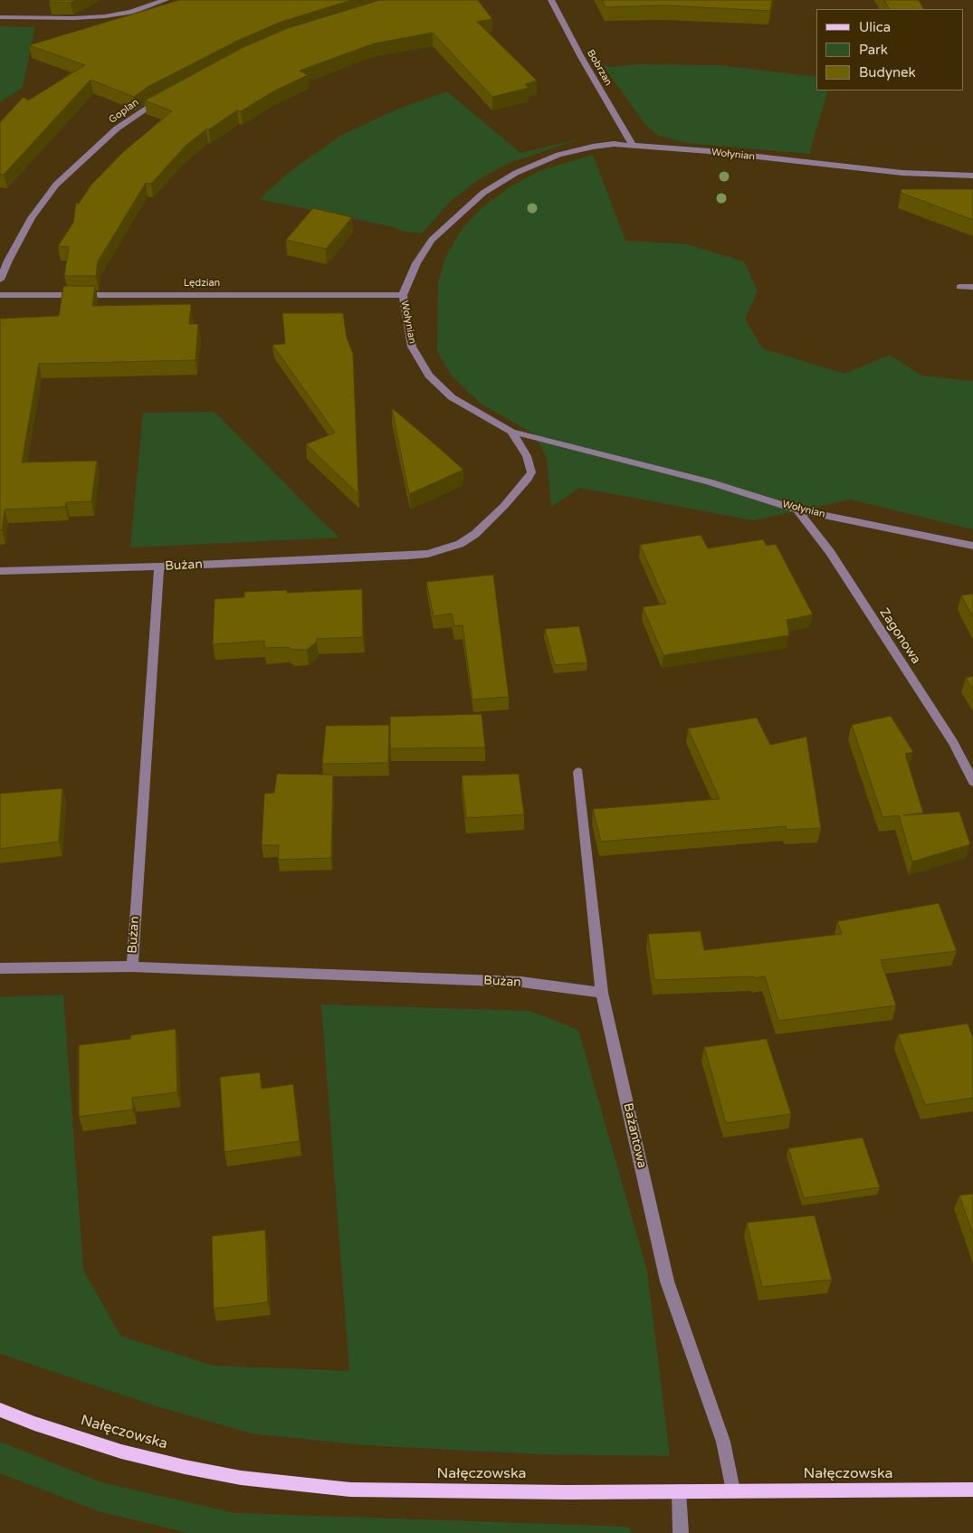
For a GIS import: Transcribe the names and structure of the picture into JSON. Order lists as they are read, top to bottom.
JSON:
{
  "streets": {
    "main road": ["Nałęczowska"],
    "street": [
      "Bobrzan",
      "Goplan",
      "Wołynian",
      "Lędzian",
      "Bużan",
      "Zagonowa",
      "Bażantowa"
    ]
  },
  "crossings": [
    ["Bobrzan", "Wołynian"],
    ["Wołynian", "Lędzian"],
    ["Wołynian", "Bużan"],
    ["Wołynian", "Zagonowa"],
    ["Bużan", "Bażantowa"],
    ["Bażantowa", "Nałęczowska"]
  ],
  "legend": ["Ulica", "Park", "Budynek"]
}
